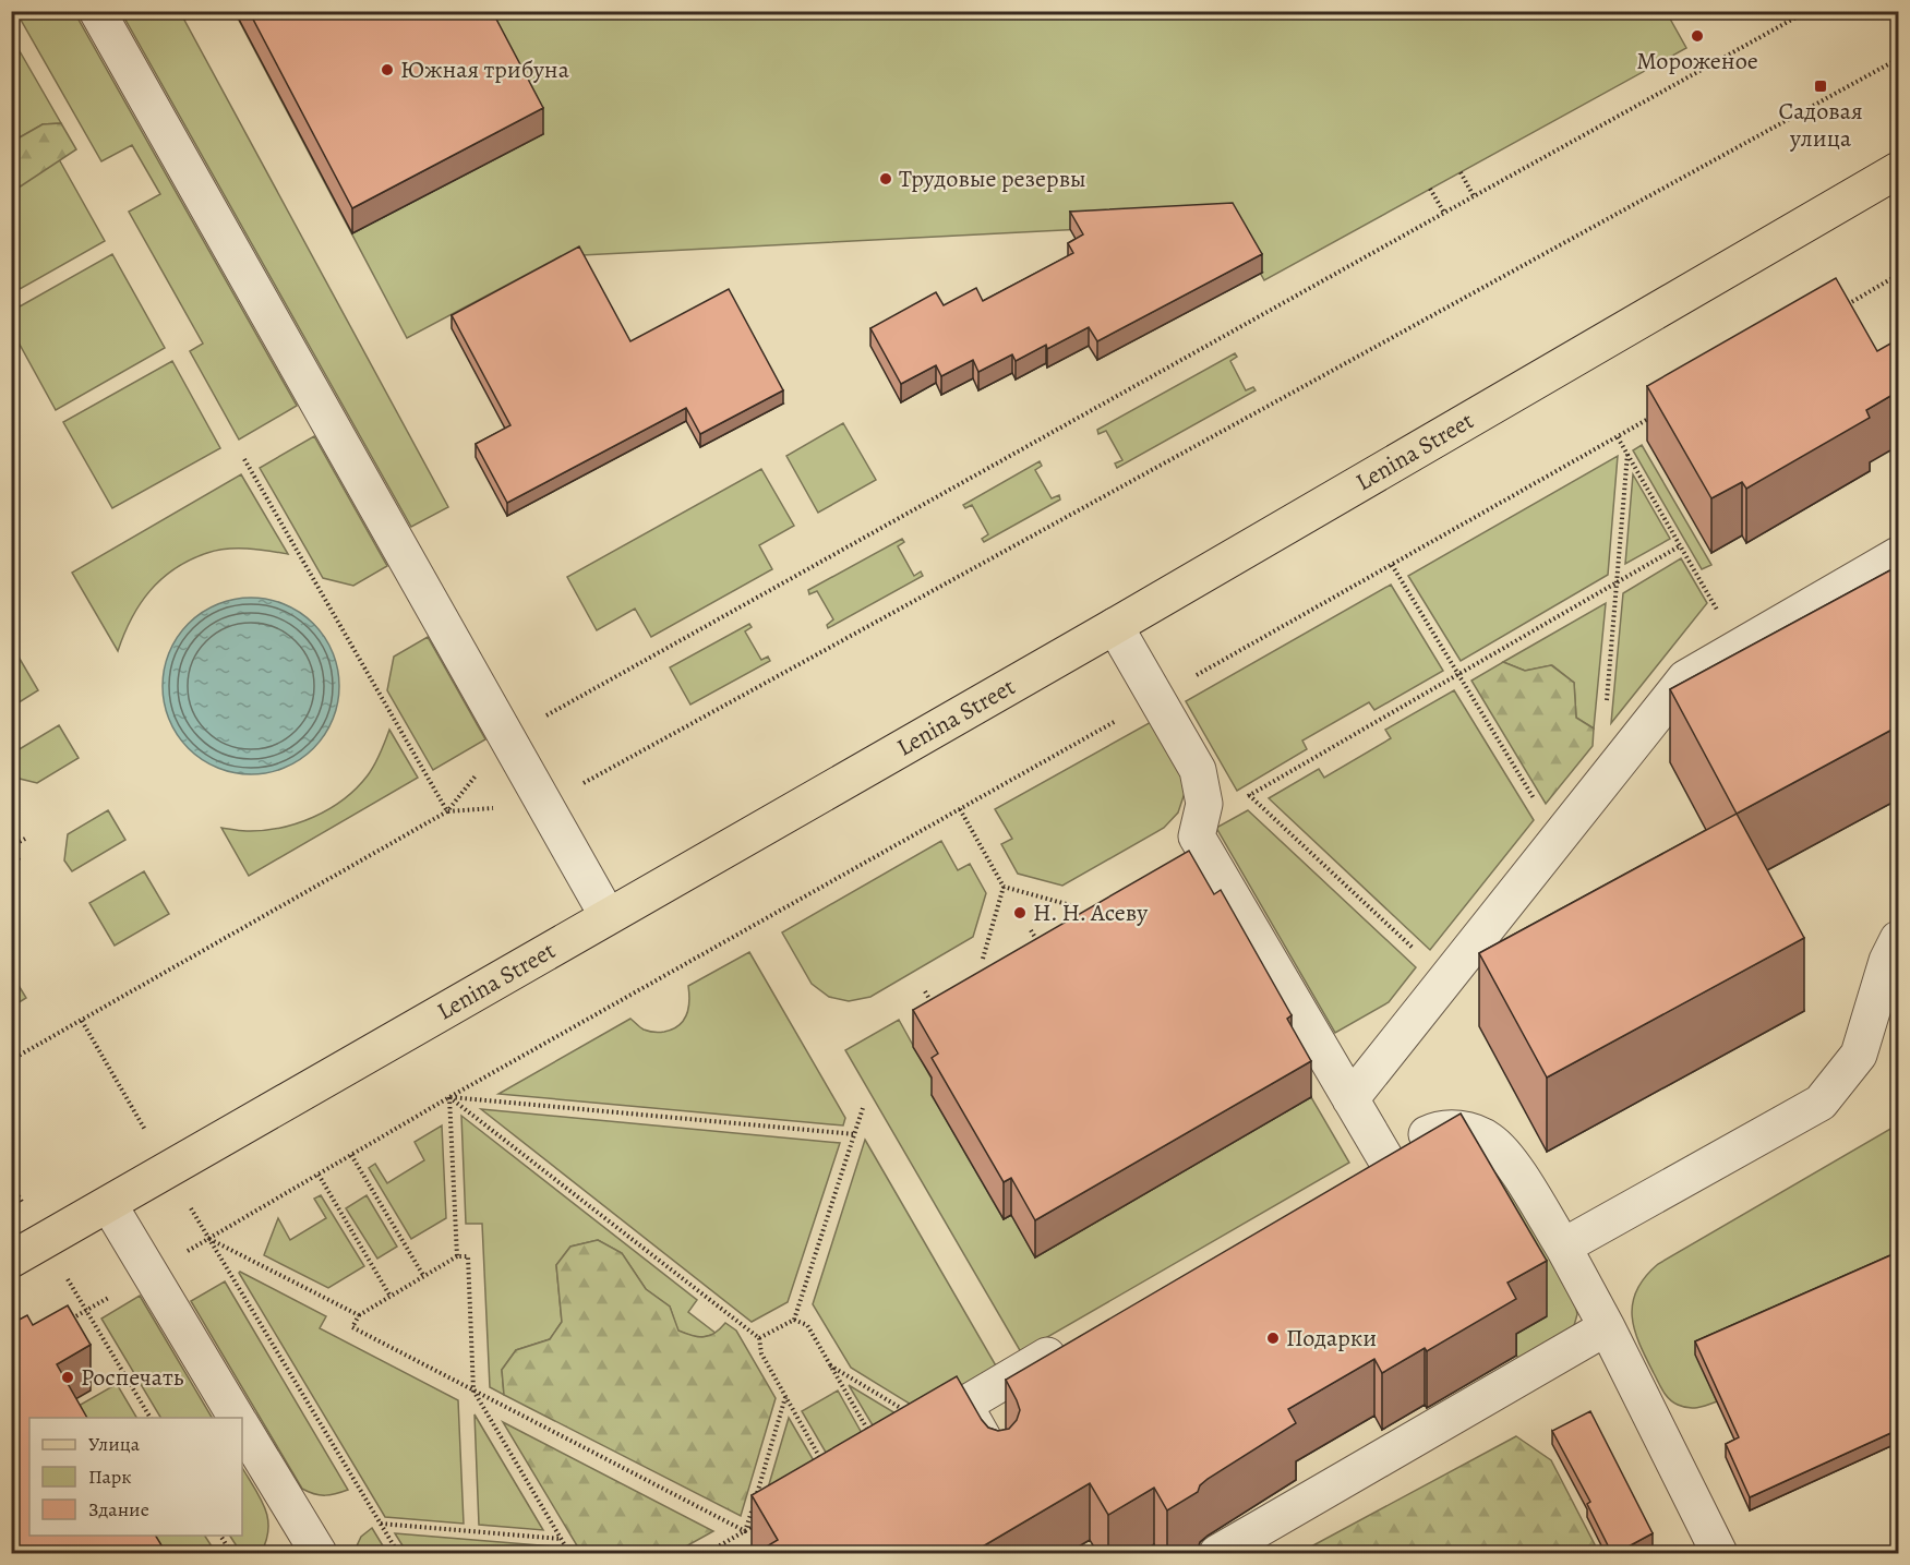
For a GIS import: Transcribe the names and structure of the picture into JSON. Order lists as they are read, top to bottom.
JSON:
{
  "streets": {
    "main road": ["Lenina Street"]
  },
  "places": {
    "other": [
      "Мороженое",
      "Южная трибуна",
      "Трудовые резервы",
      "Н. Н. Асеву",
      "Подарки",
      "Роспечать"
    ],
    "transit": ["Садовая улица"]
  },
  "legend": ["Улица", "Парк", "Здание"]
}
